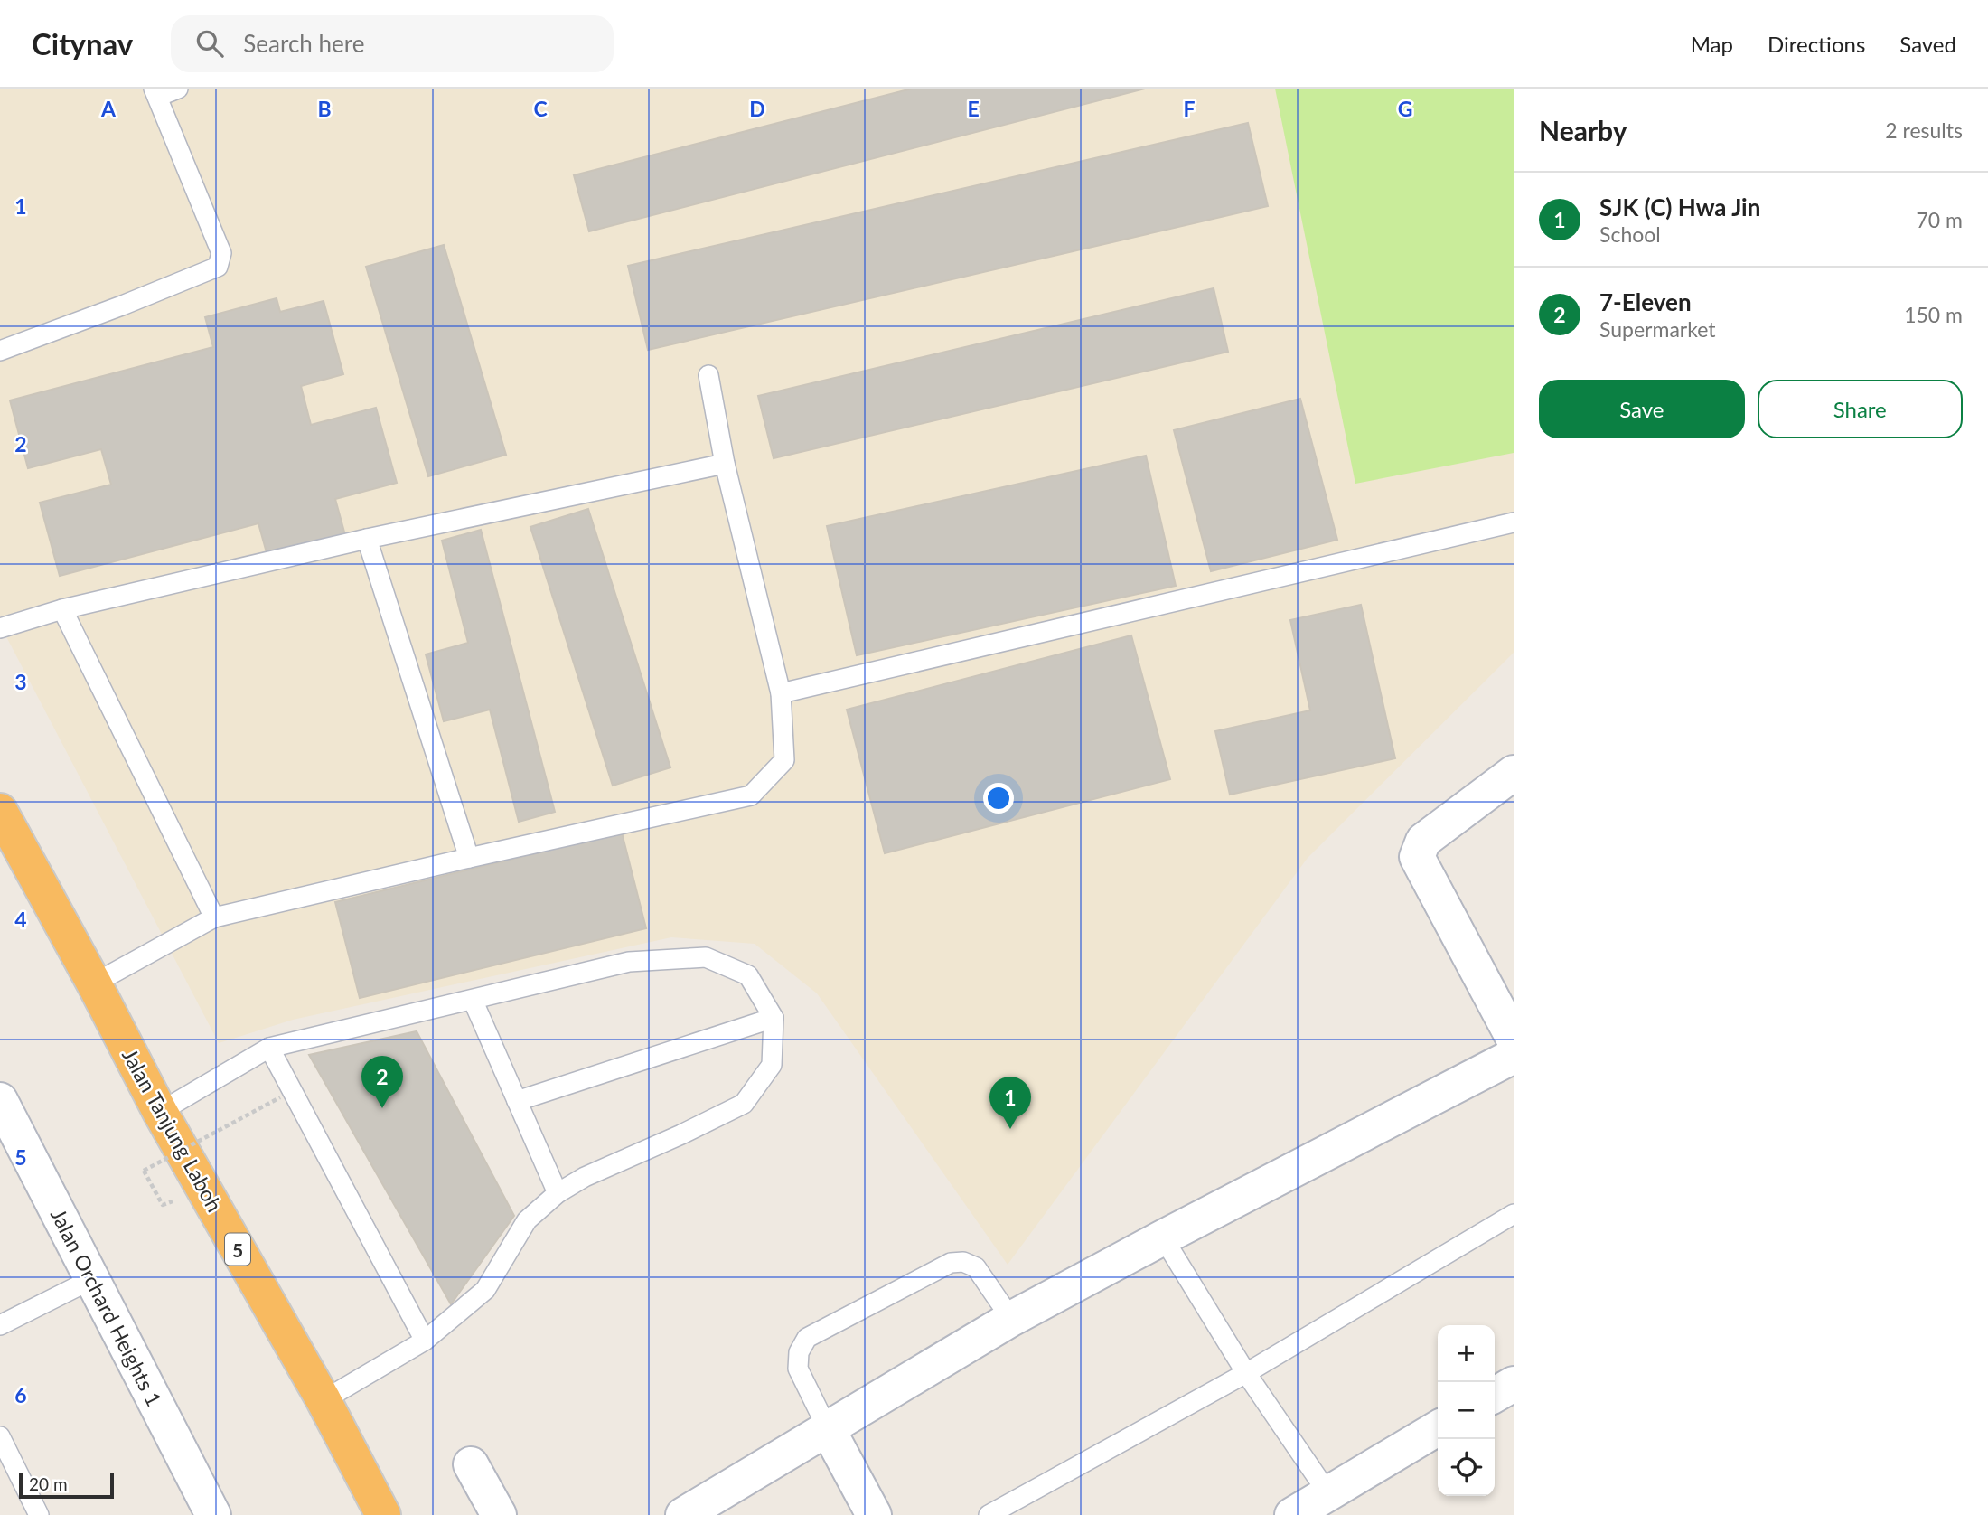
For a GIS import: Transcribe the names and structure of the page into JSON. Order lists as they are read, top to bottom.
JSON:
{
  "streets": {
    "highway": ["Jalan Tanjung Laboh", "5"],
    "street": ["Jalan Orchard Heights 1"]
  },
  "scale_bar": "20 m",
  "page": {
    "header": "Citynav",
    "search": "Search here",
    "nav": ["Map", "Directions", "Saved"],
    "heading": ["Nearby", "2 results"],
    "list": [
      {
        "mark": "1",
        "name": "SJK (C) Hwa Jin",
        "note": "School",
        "value": "70 m"
      },
      {
        "mark": "2",
        "name": "7-Eleven",
        "note": "Supermarket",
        "value": "150 m"
      }
    ],
    "buttons": ["Save", "Share"],
    "pins": ["2", "1"],
    "map_buttons": ["+", "−"],
    "scale": "20 m"
  },
  "grid": {
    "columns": [
      "A",
      "B",
      "C",
      "D",
      "E",
      "F",
      "G"
    ],
    "rows": [
      "1",
      "2",
      "3",
      "4",
      "5",
      "6"
    ]
  }
}
